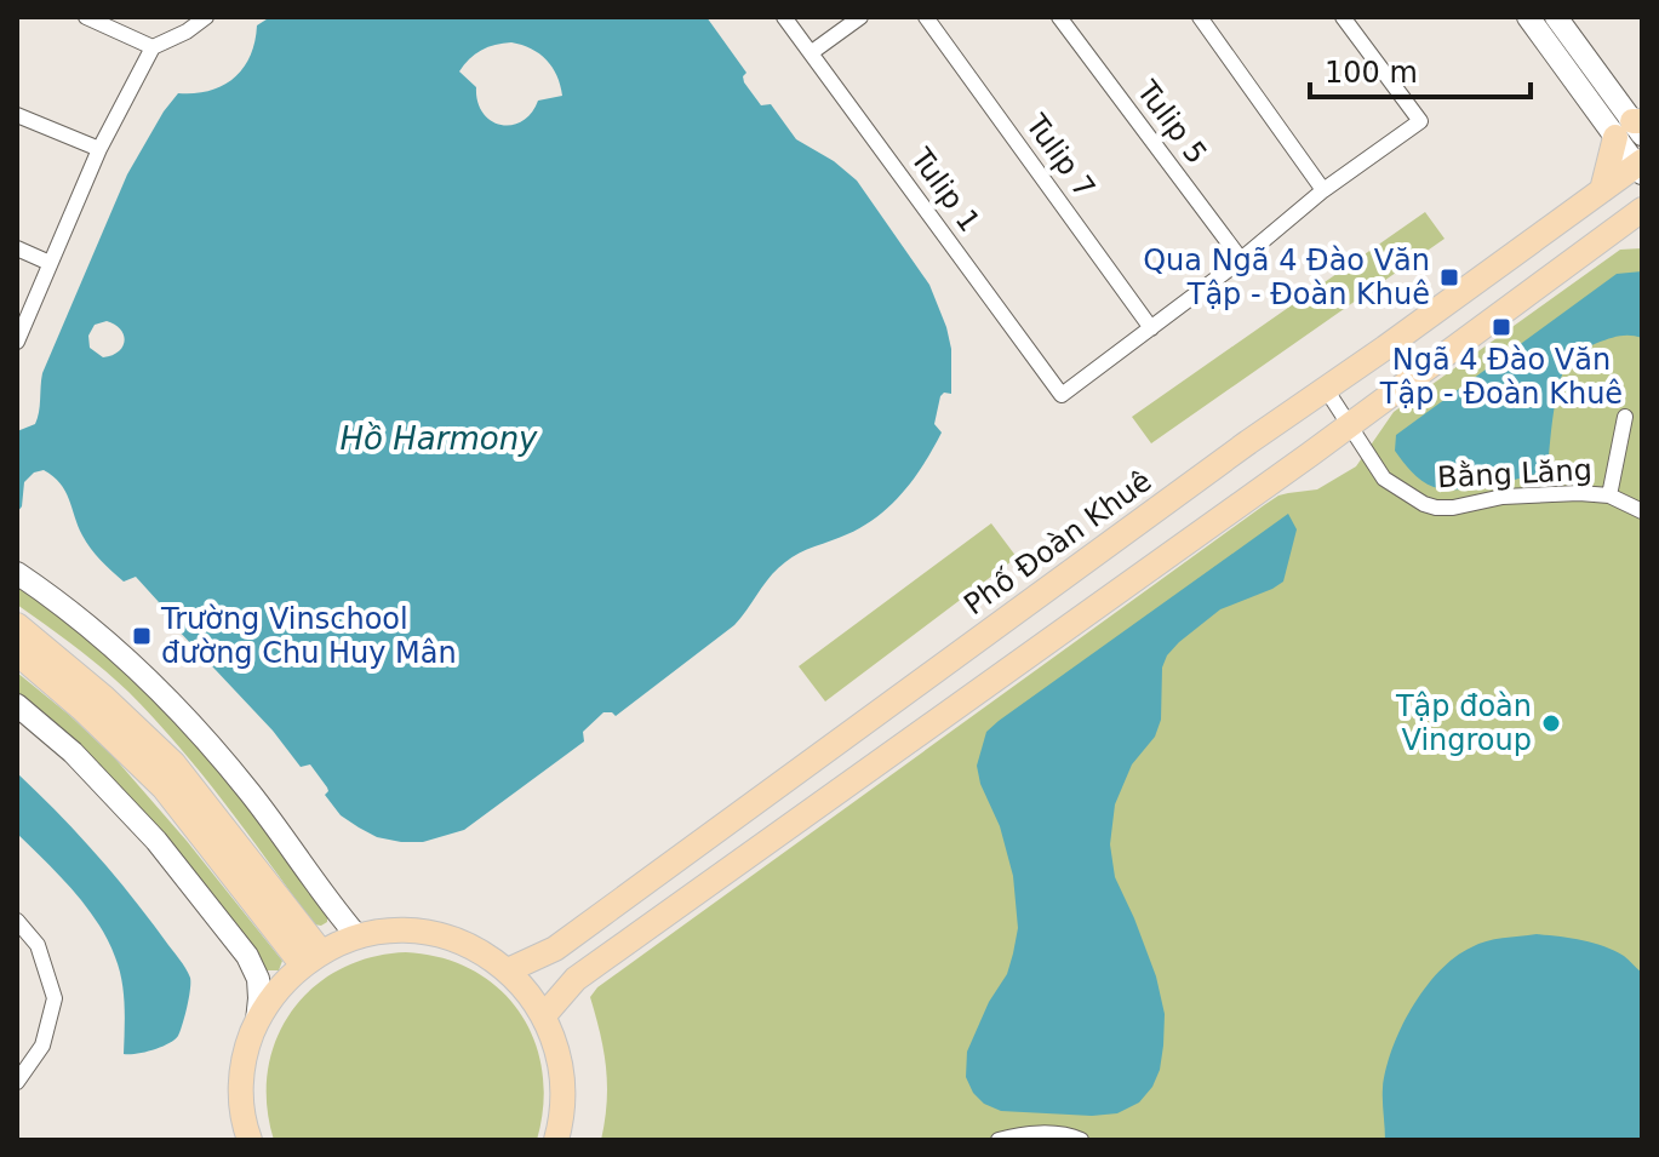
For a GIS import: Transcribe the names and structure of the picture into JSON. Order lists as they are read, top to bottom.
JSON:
{
  "streets": {
    "main road": ["Phố Đoàn Khuê"],
    "street": [
      "Tulip 5",
      "Tulip 7",
      "Tulip 1",
      "Bằng Lăng"
    ]
  },
  "crossings": [
    ["Tulip 7", "Tulip 1"],
    ["Bằng Lăng", "Phố Đoàn Khuê"]
  ],
  "water": ["Hồ Harmony"],
  "places": {
    "transit": ["Qua Ngã 4 Đào Văn Tập - Đoàn Khuê", "Ngã 4 Đào Văn Tập - Đoàn Khuê", "Trường Vinschool đường Chu Huy Mân"],
    "other": ["Tập đoàn Vingroup"]
  },
  "scale_bar": "100 m"
}
